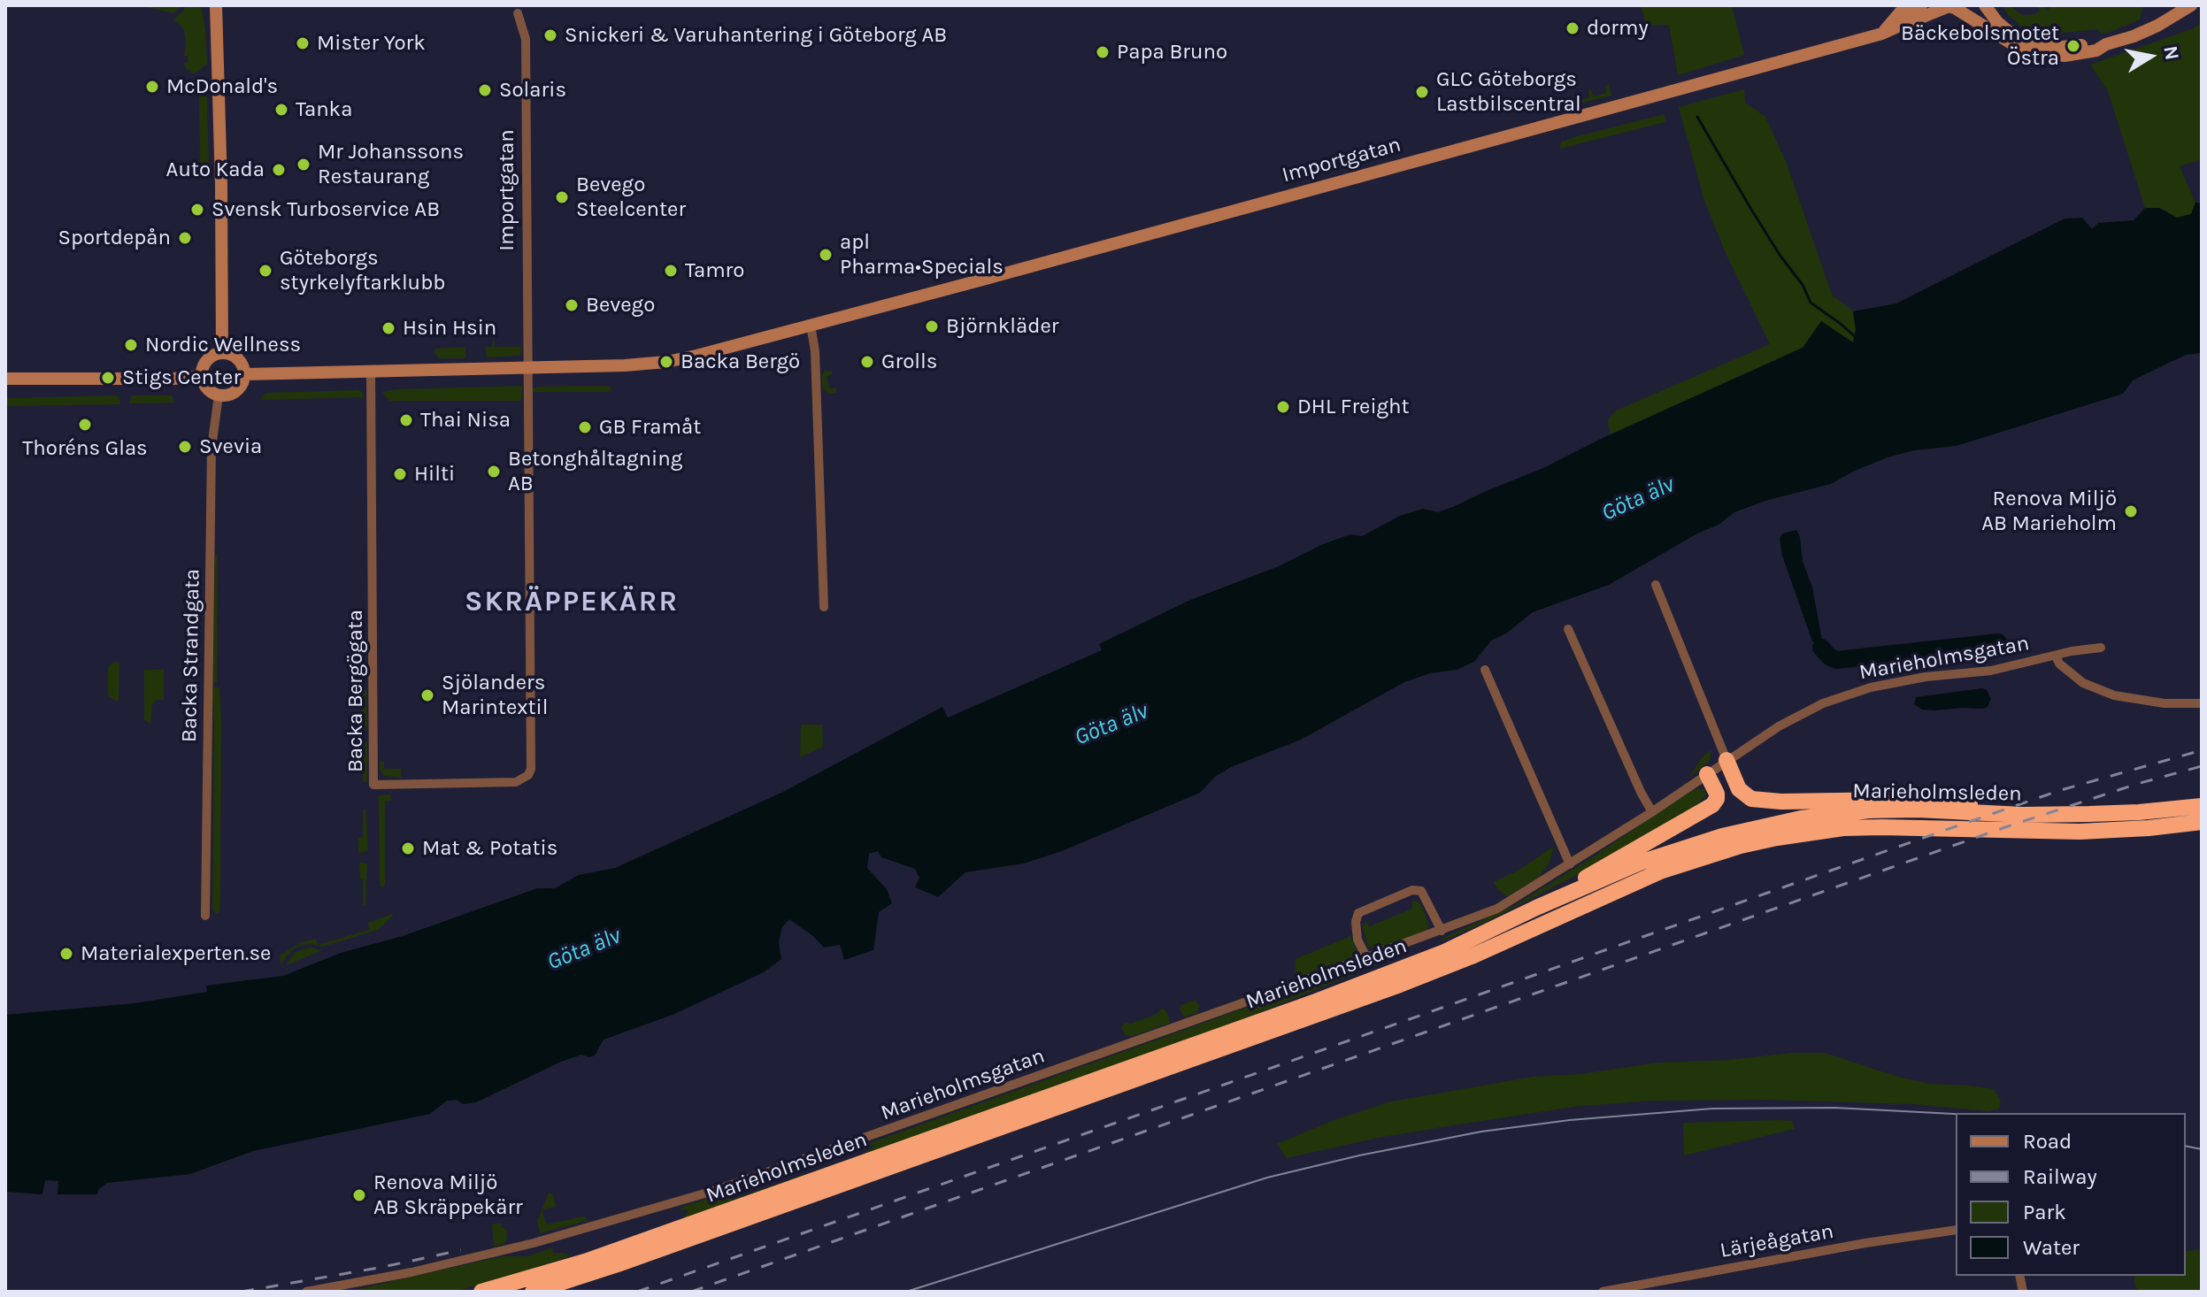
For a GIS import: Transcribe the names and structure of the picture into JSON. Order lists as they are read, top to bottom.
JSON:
{
  "streets": {
    "highway": ["Marieholmsleden"],
    "street": [
      "Importgatan",
      "Backa Strandgata",
      "Marieholmsgatan",
      "Backa Bergögata",
      "Lärjeågatan"
    ]
  },
  "crossings": [
    ["Importgatan", "Backa Strandgata"],
    ["Importgatan", "Backa Bergögata"]
  ],
  "districts": ["SKRÄPPEKÄRR"],
  "water": ["Göta älv"],
  "places": [
    "dormy",
    "Snickeri & Varuhantering i Göteborg AB",
    "Mister York",
    "Bäckebolsmotet Östra",
    "Papa Bruno",
    "McDonald's",
    "Solaris",
    "GLC Göteborgs Lastbilscentral",
    "Tanka",
    "Mr Johanssons Restaurang",
    "Auto Kada",
    "Bevego Steelcenter",
    "Svensk Turboservice AB",
    "Sportdepån",
    "apl Pharma•Specials",
    "Göteborgs styrkelyftarklubb",
    "Tamro",
    "Bevego",
    "Björnkläder",
    "Hsin Hsin",
    "Nordic Wellness",
    "Backa Bergö",
    "Grolls",
    "Stigs Center",
    "DHL Freight",
    "Thai Nisa",
    "Thoréns Glas",
    "GB Framåt",
    "Svevia",
    "Betonghåltagning AB",
    "Hilti",
    "Renova Miljö AB Marieholm",
    "Sjölanders Marintextil",
    "Mat & Potatis",
    "Materialexperten.se",
    "Renova Miljö AB Skräppekärr"
  ],
  "legend": [
    "Road",
    "Railway",
    "Park",
    "Water"
  ],
  "north": "right"
}
